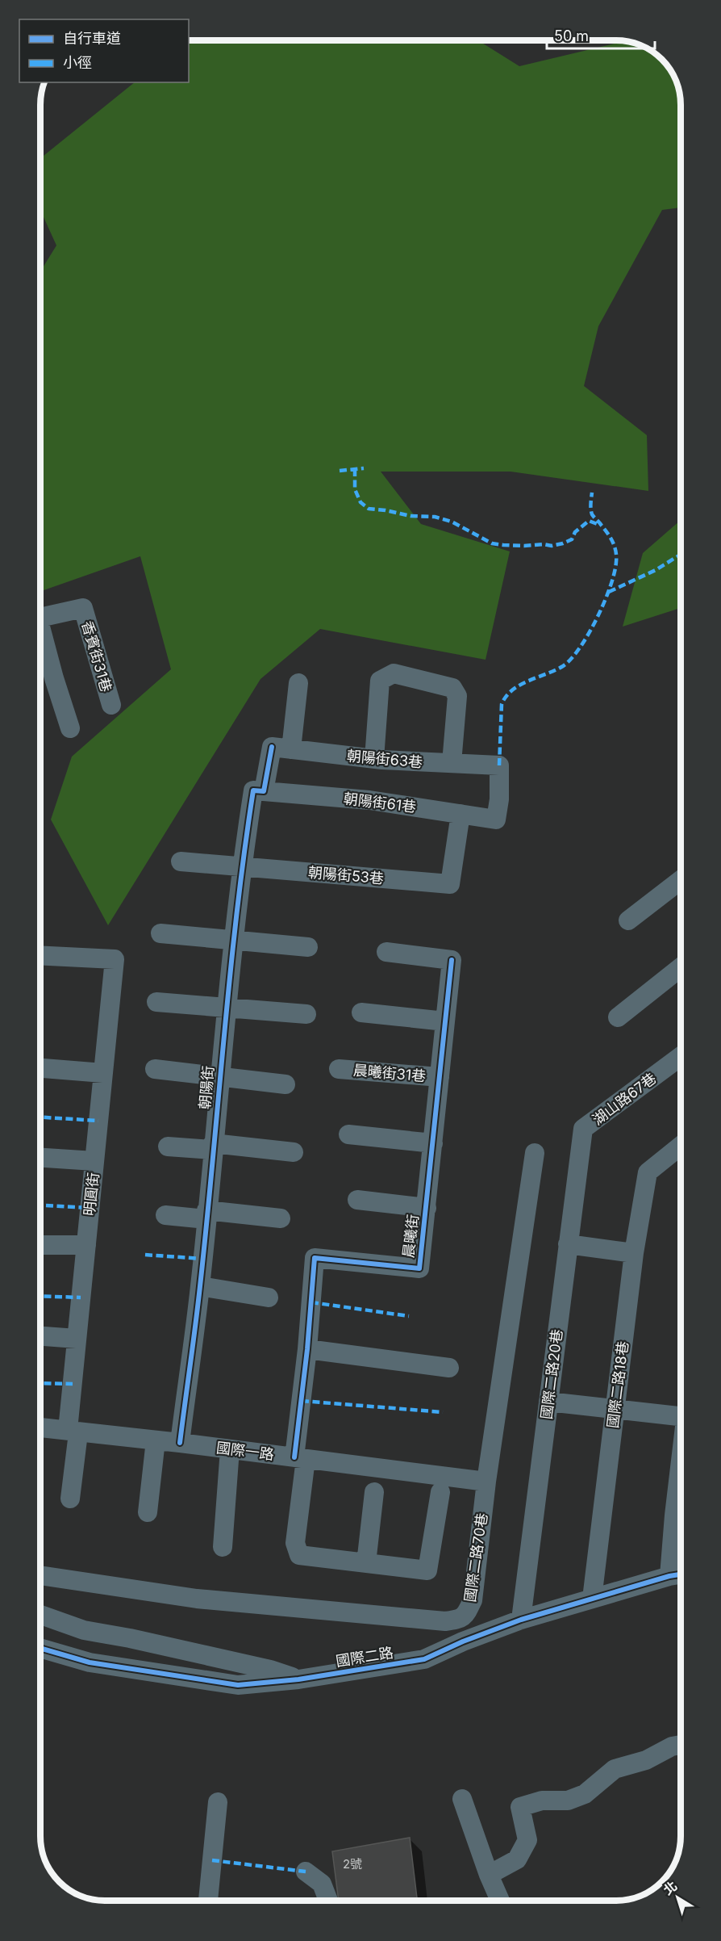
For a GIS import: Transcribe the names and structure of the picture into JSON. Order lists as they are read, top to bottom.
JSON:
{
  "streets": {
    "street": [
      "香賓街31巷",
      "朝陽街63巷",
      "朝陽街61巷",
      "朝陽街53巷",
      "晨曦街31巷",
      "朝陽街",
      "湖山路67巷",
      "明圓街",
      "晨曦街",
      "國際二路20巷",
      "國際二路18巷",
      "國際一路",
      "國際二路70巷",
      "國際二路"
    ]
  },
  "crossings": [
    ["朝陽街63巷", "朝陽街61巷"],
    ["朝陽街63巷", "朝陽街"],
    ["朝陽街61巷", "朝陽街53巷"],
    ["朝陽街61巷", "朝陽街"],
    ["朝陽街53巷", "朝陽街"],
    ["晨曦街31巷", "晨曦街"],
    ["朝陽街", "國際一路"],
    ["湖山路67巷", "國際二路20巷"],
    ["明圓街", "國際一路"],
    ["晨曦街", "國際一路"],
    ["國際二路20巷", "國際二路"],
    ["國際二路18巷", "國際二路"],
    ["國際一路", "國際二路70巷"]
  ],
  "house_numbers": ["2號"],
  "legend": ["自行車道", "小徑"],
  "scale_bar": "50 m",
  "north": "top left"
}
